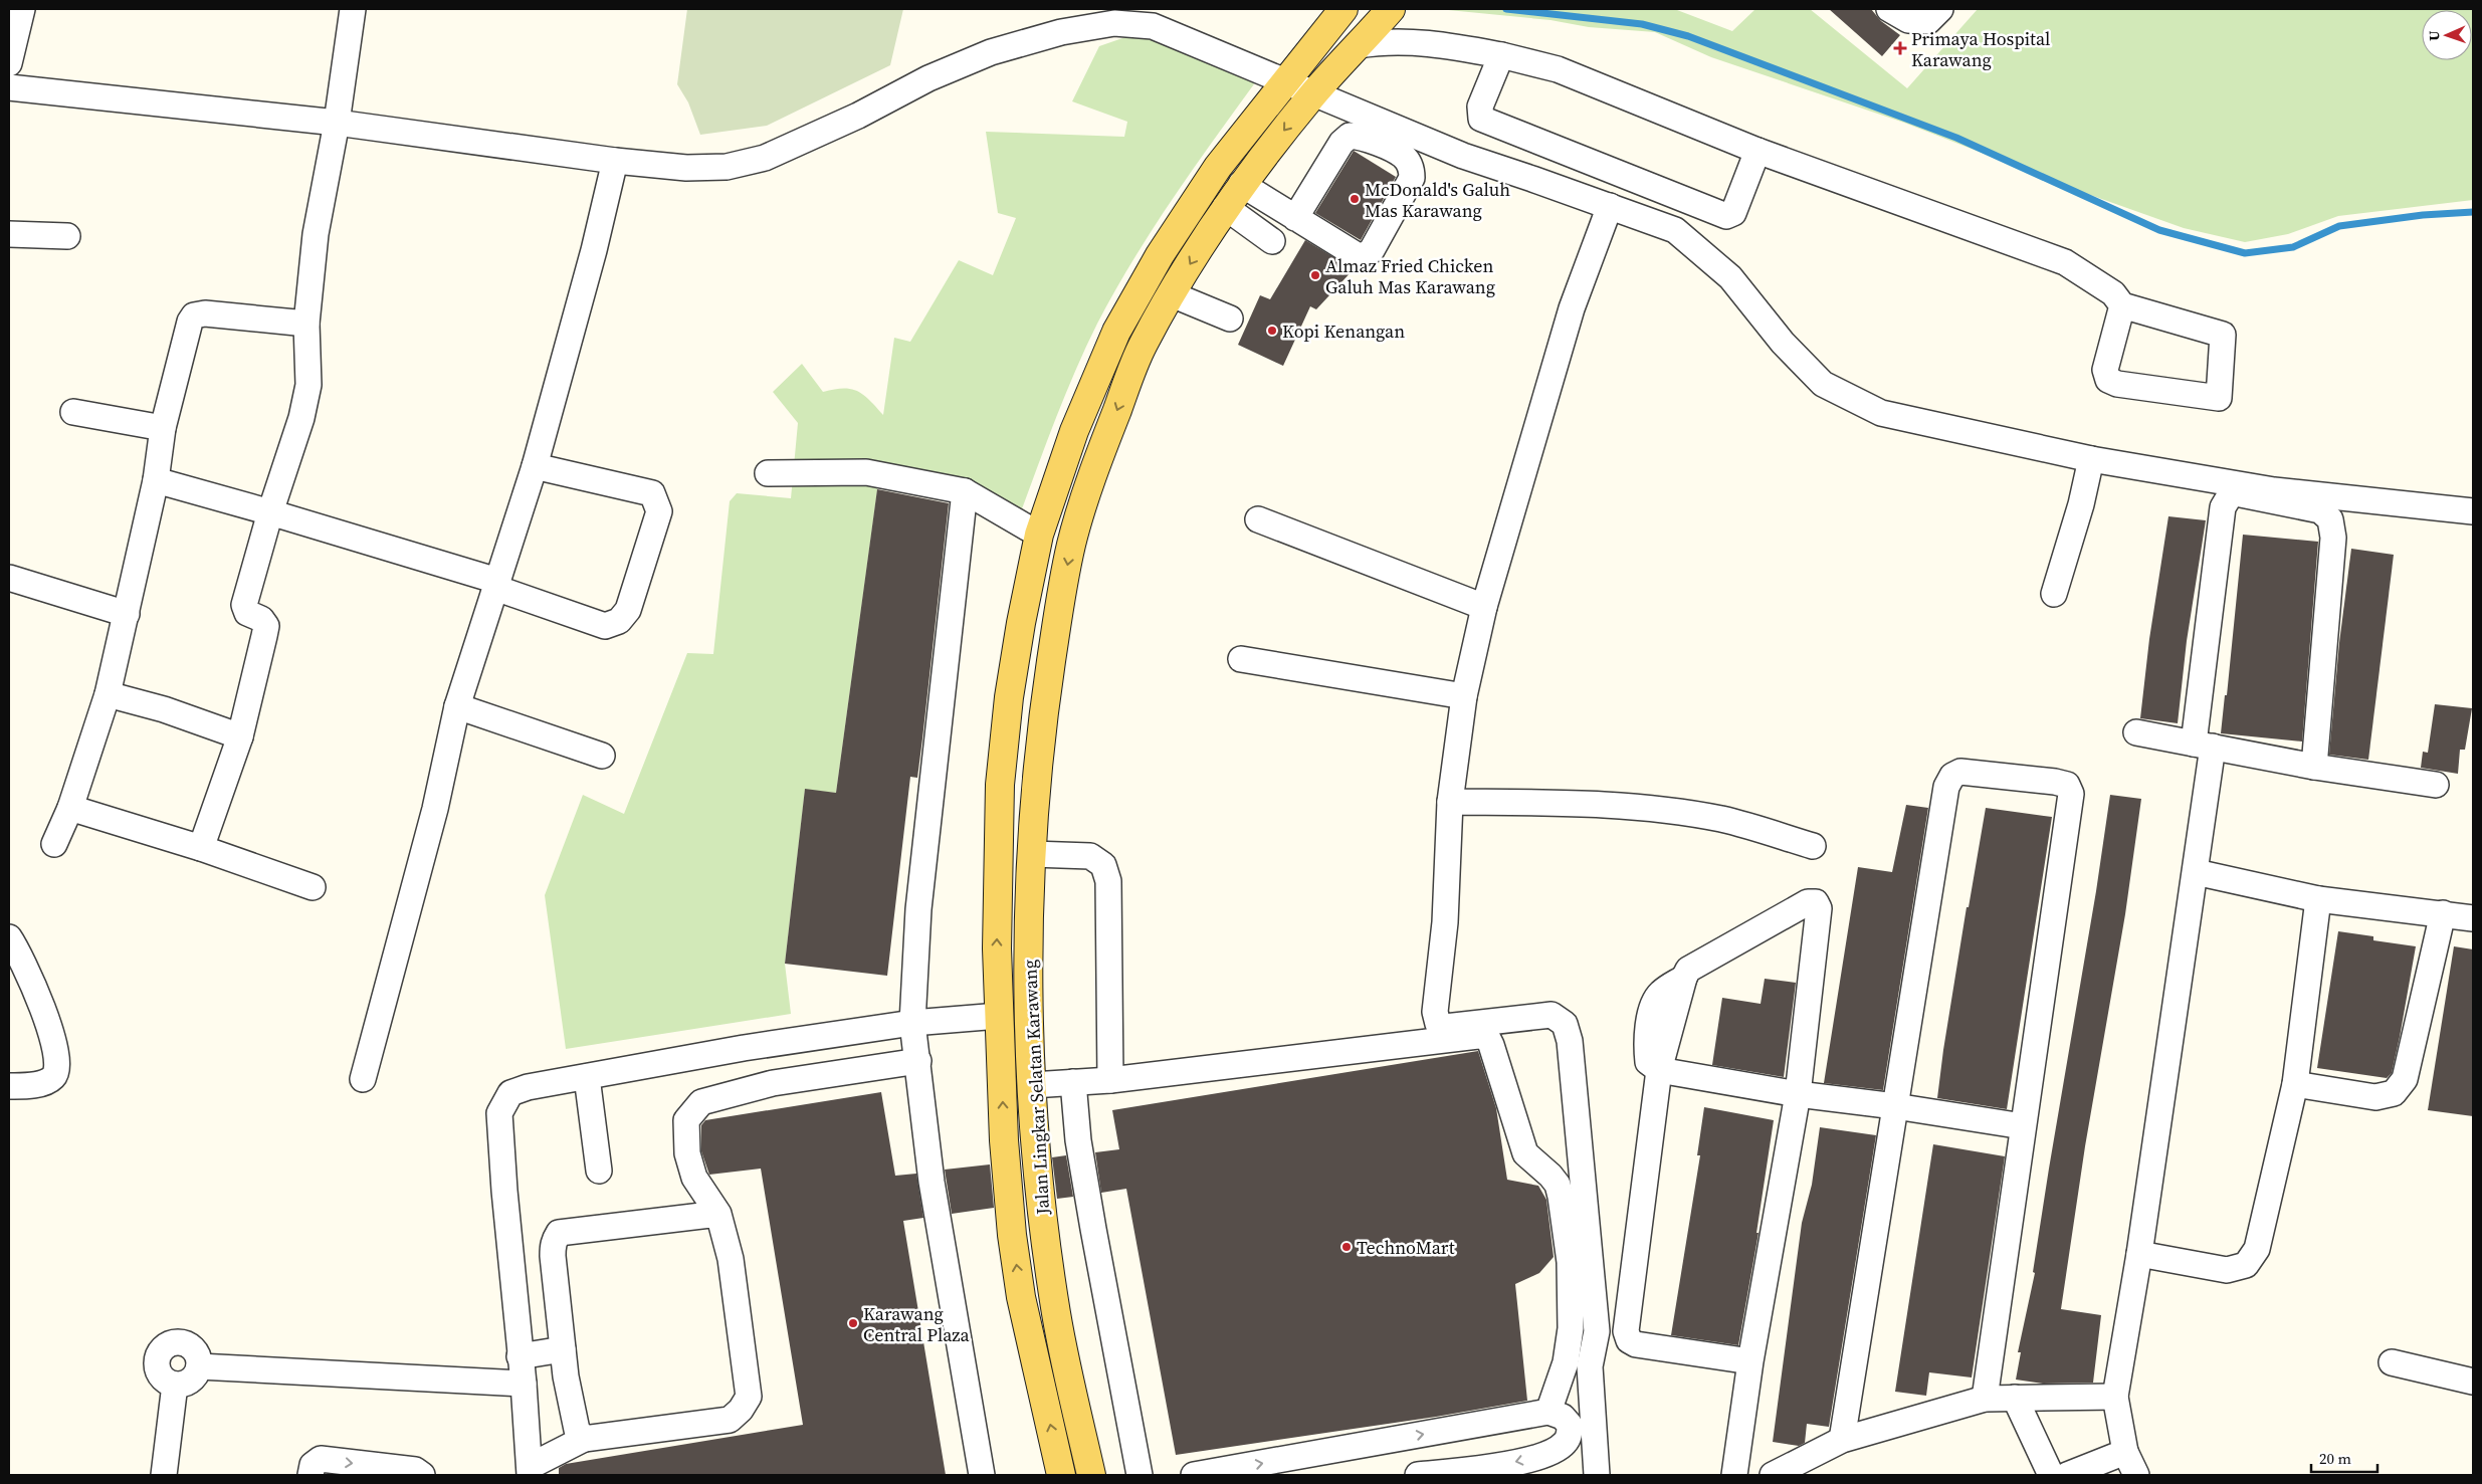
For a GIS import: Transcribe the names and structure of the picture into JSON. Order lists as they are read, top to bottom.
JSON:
{
  "streets": {
    "main road": ["Jalan Lingkar Selatan Karawang"]
  },
  "places": {
    "health": ["Primaya Hospital Karawang"],
    "other": [
      "McDonald's Galuh Mas Karawang",
      "Almaz Fried Chicken Galuh Mas Karawang",
      "Kopi Kenangan",
      "TechnoMart",
      "Karawang Central Plaza"
    ]
  },
  "scale_bar": "20 m",
  "north": "left"
}
